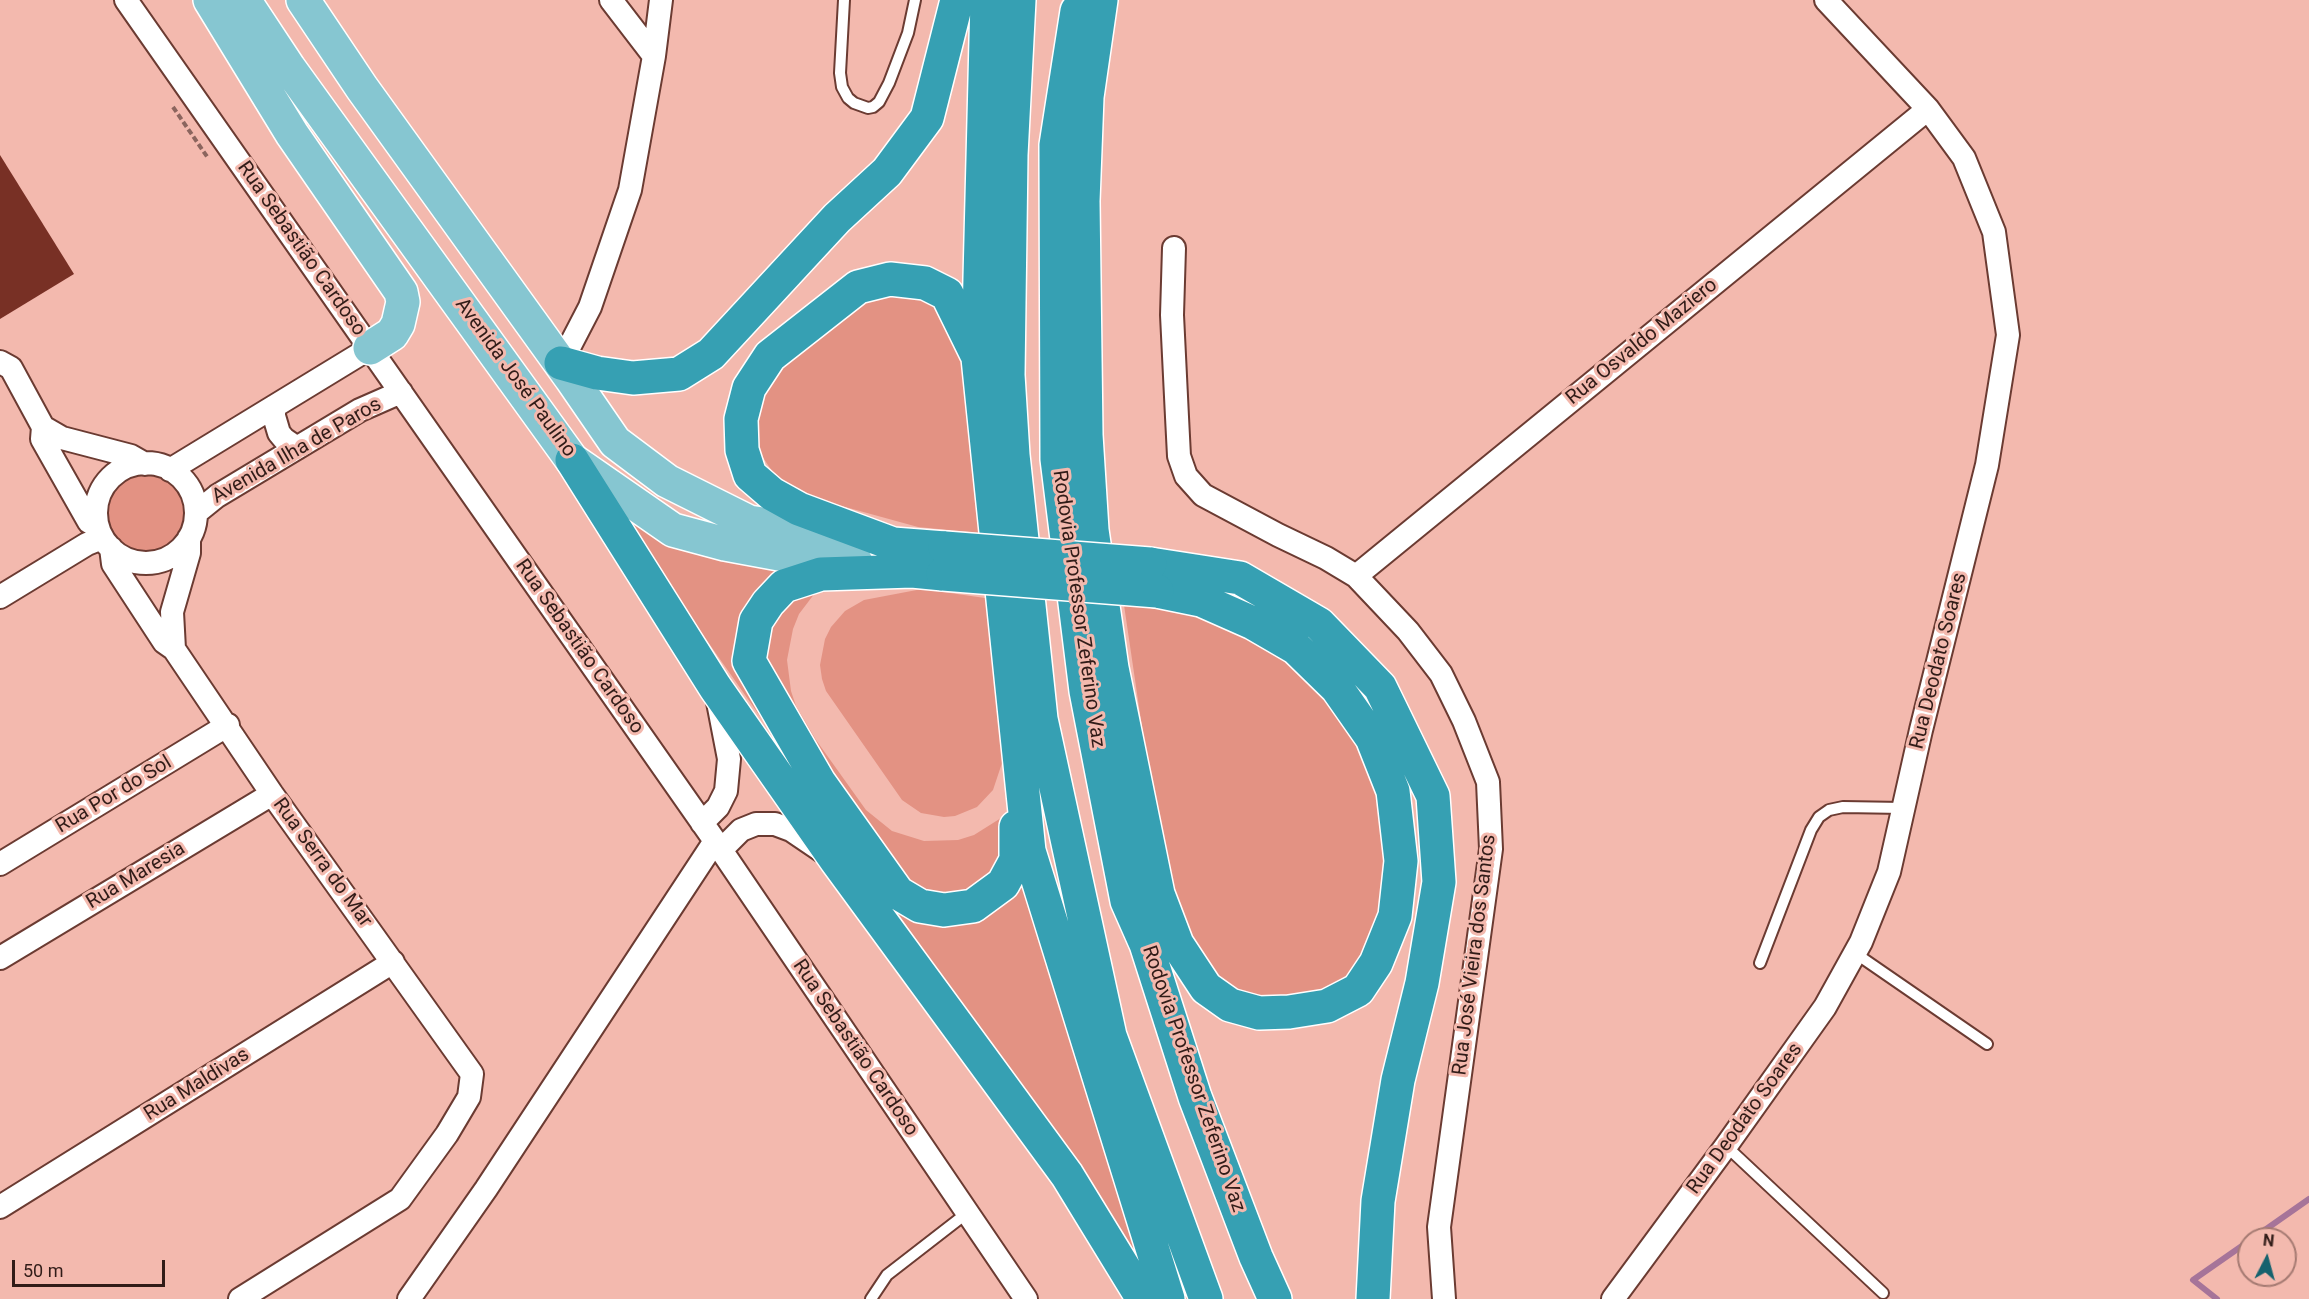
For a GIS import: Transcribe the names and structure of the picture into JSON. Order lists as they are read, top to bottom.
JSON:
{
  "streets": {
    "highway": ["Rodovia Professor Zeferino Vaz"],
    "main road": ["Avenida José Paulino"],
    "street": [
      "Rua Sebastião Cardoso",
      "Rua Osvaldo Maziero",
      "Avenida Ilha de Paros",
      "Rua Deodato Soares",
      "Rua Por do Sol",
      "Rua Serra do Mar",
      "Rua Maresia",
      "Rua José Vieira dos Santos",
      "Rua Maldivas"
    ]
  },
  "crossings": [
    ["Rua Sebastião Cardoso", "Avenida Ilha de Paros"],
    ["Rua Osvaldo Maziero", "Rua Deodato Soares"],
    ["Rua Osvaldo Maziero", "Rua José Vieira dos Santos"],
    ["Avenida Ilha de Paros", "Rua Serra do Mar"],
    ["Rua Por do Sol", "Rua Serra do Mar"],
    ["Rua Serra do Mar", "Rua Maresia"],
    ["Rua Serra do Mar", "Rua Maldivas"]
  ],
  "scale_bar": "50 m",
  "north": "top"
}
